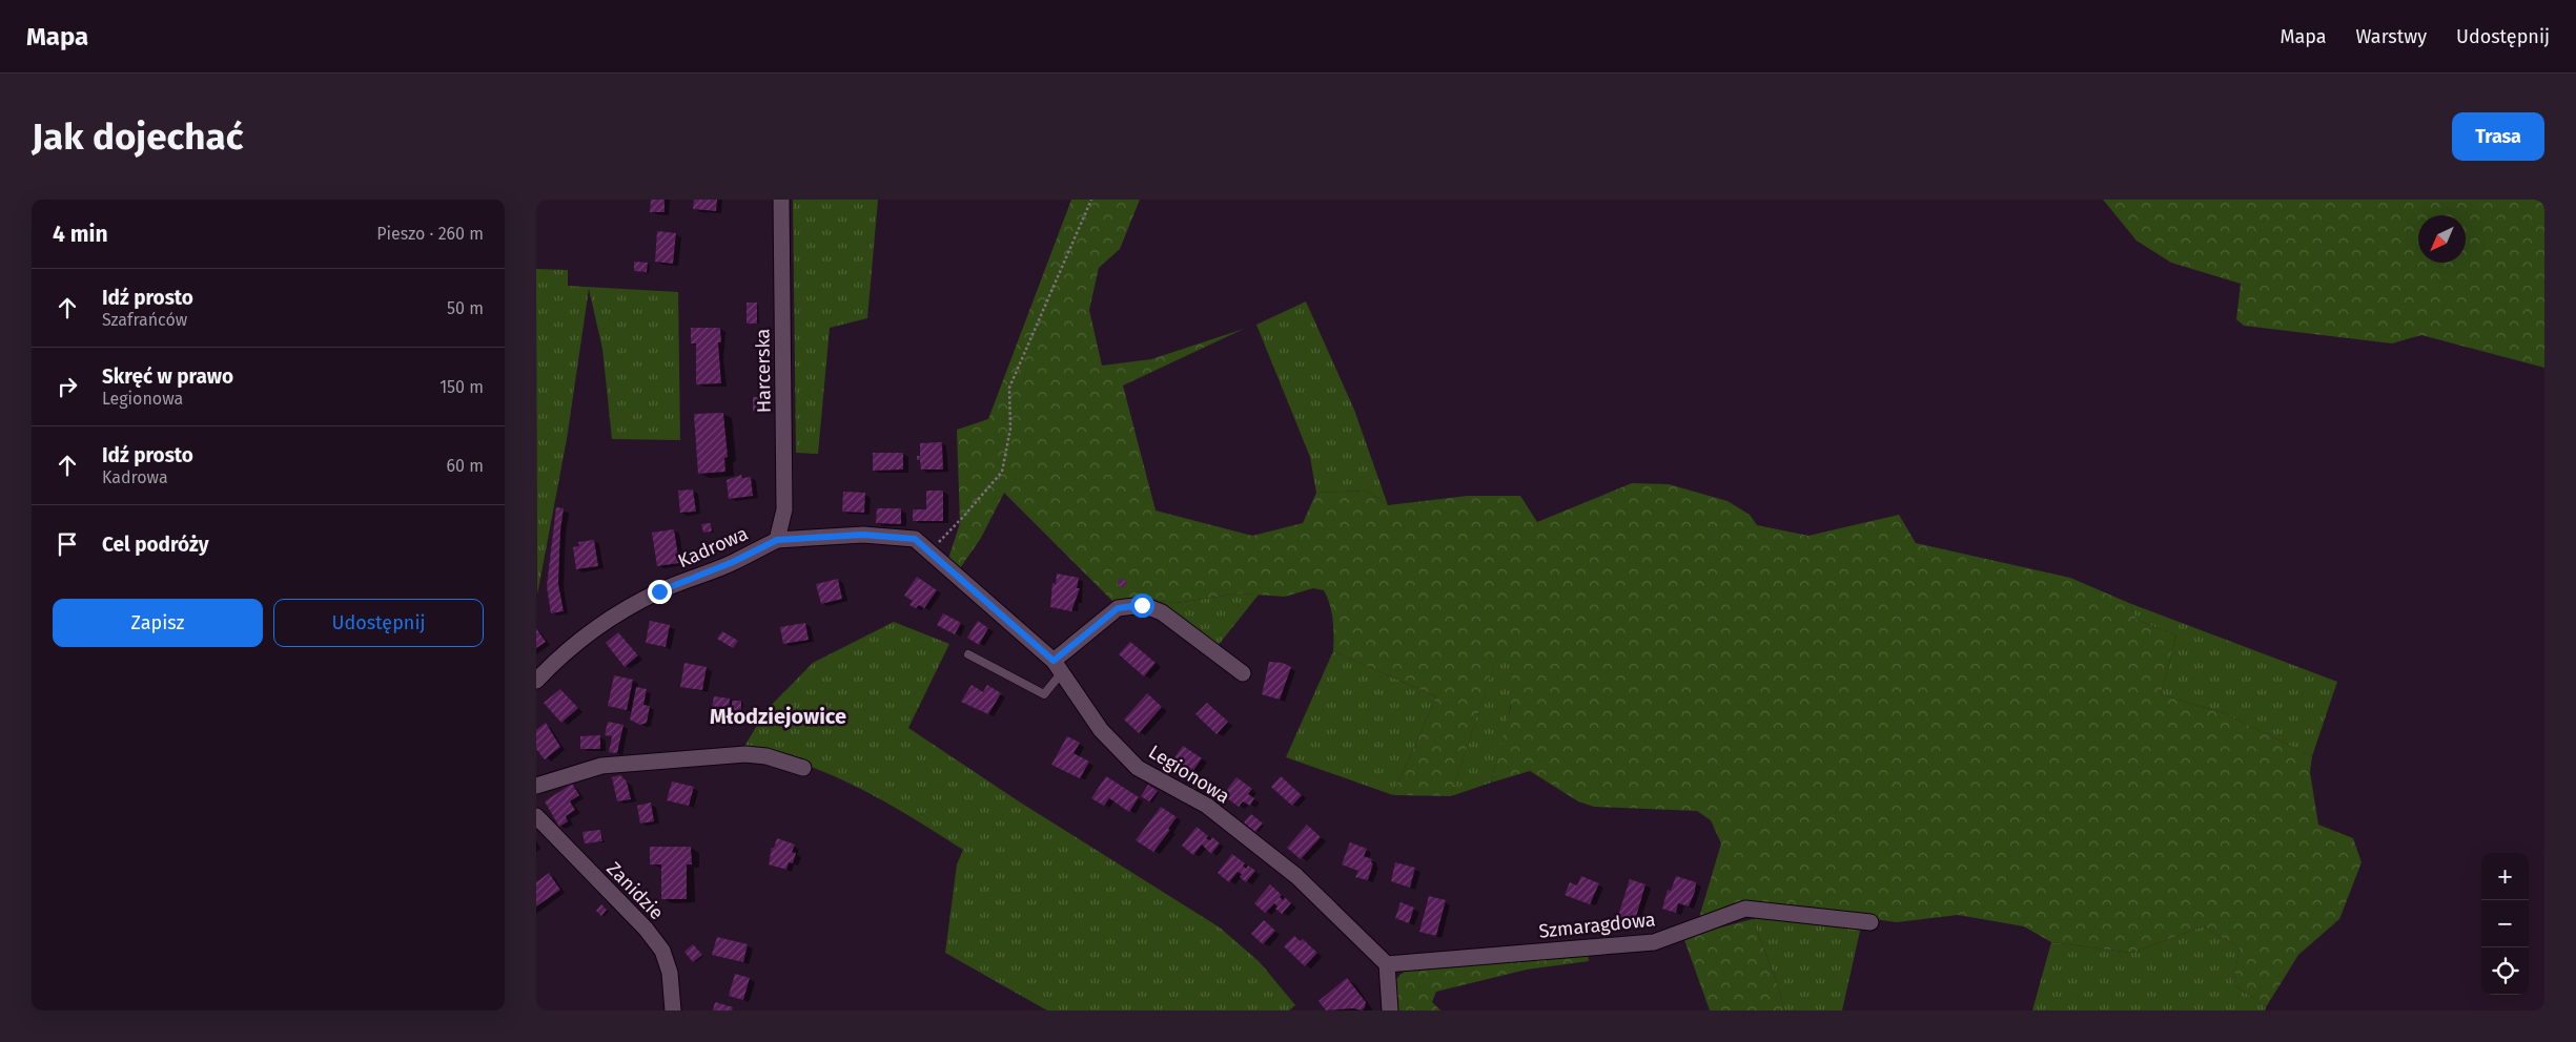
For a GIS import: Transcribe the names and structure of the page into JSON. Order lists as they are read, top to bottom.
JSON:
{
  "streets": {
    "street": [
      "Harcerska",
      "Kadrowa",
      "Legionowa",
      "Zanidzie",
      "Szmaragdowa"
    ]
  },
  "crossings": [
    ["Harcerska", "Kadrowa"],
    ["Harcerska", "Legionowa"],
    ["Kadrowa", "Legionowa"],
    ["Legionowa", "Szmaragdowa"]
  ],
  "districts": ["Młodziejowice"],
  "north": "bottom left",
  "page": {
    "header": "Mapa",
    "nav": ["Mapa", "Warstwy", "Udostępnij"],
    "buttons": [
      "Trasa",
      ["Zapisz", "Udostępnij"]
    ],
    "title": "Jak dojechać",
    "heading": ["4 min", "Pieszo · 260 m"],
    "list": [
      ["Idź prosto", "Szafrańców", "50 m"],
      ["Skręć w prawo", "Legionowa", "150 m"],
      ["Idź prosto", "Kadrowa", "60 m"],
      "Cel podróży"
    ],
    "map_buttons": ["+", "−"]
  }
}
